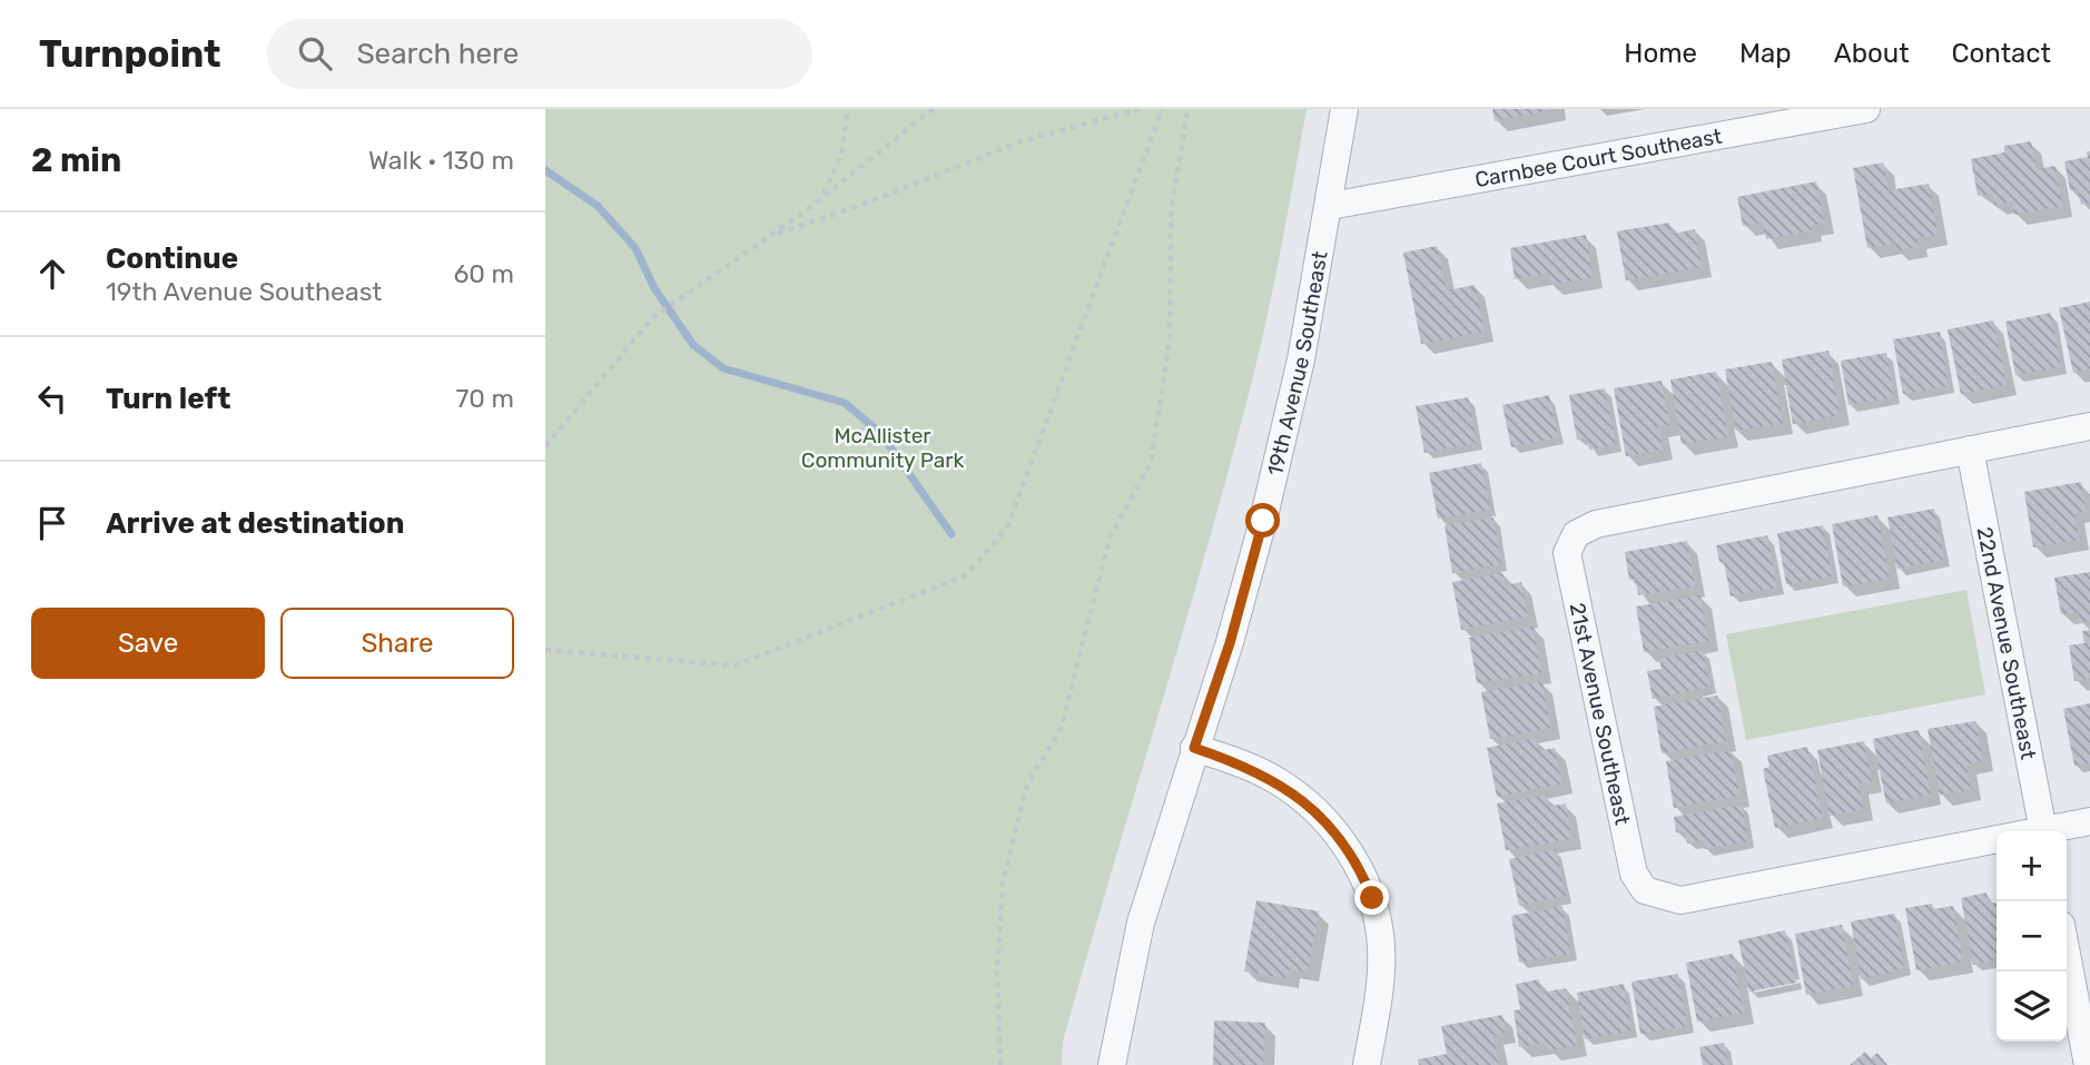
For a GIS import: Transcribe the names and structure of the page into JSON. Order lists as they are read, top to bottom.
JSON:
{
  "streets": {
    "street": [
      "Carnbee Court Southeast",
      "19th Avenue Southeast",
      "22nd Avenue Southeast",
      "21st Avenue Southeast"
    ]
  },
  "crossings": [
    ["Carnbee Court Southeast", "19th Avenue Southeast"],
    ["22nd Avenue Southeast", "21st Avenue Southeast"]
  ],
  "parks": ["McAllister Community Park"],
  "page": {
    "header": "Turnpoint",
    "search": "Search here",
    "nav": [
      "Home",
      "Map",
      "About",
      "Contact"
    ],
    "heading": ["2 min", "Walk · 130 m"],
    "list": [
      ["Continue", "19th Avenue Southeast", "60 m"],
      ["Turn left", "70 m"],
      "Arrive at destination"
    ],
    "buttons": ["Save", "Share"],
    "map_buttons": ["+", "−"]
  }
}
